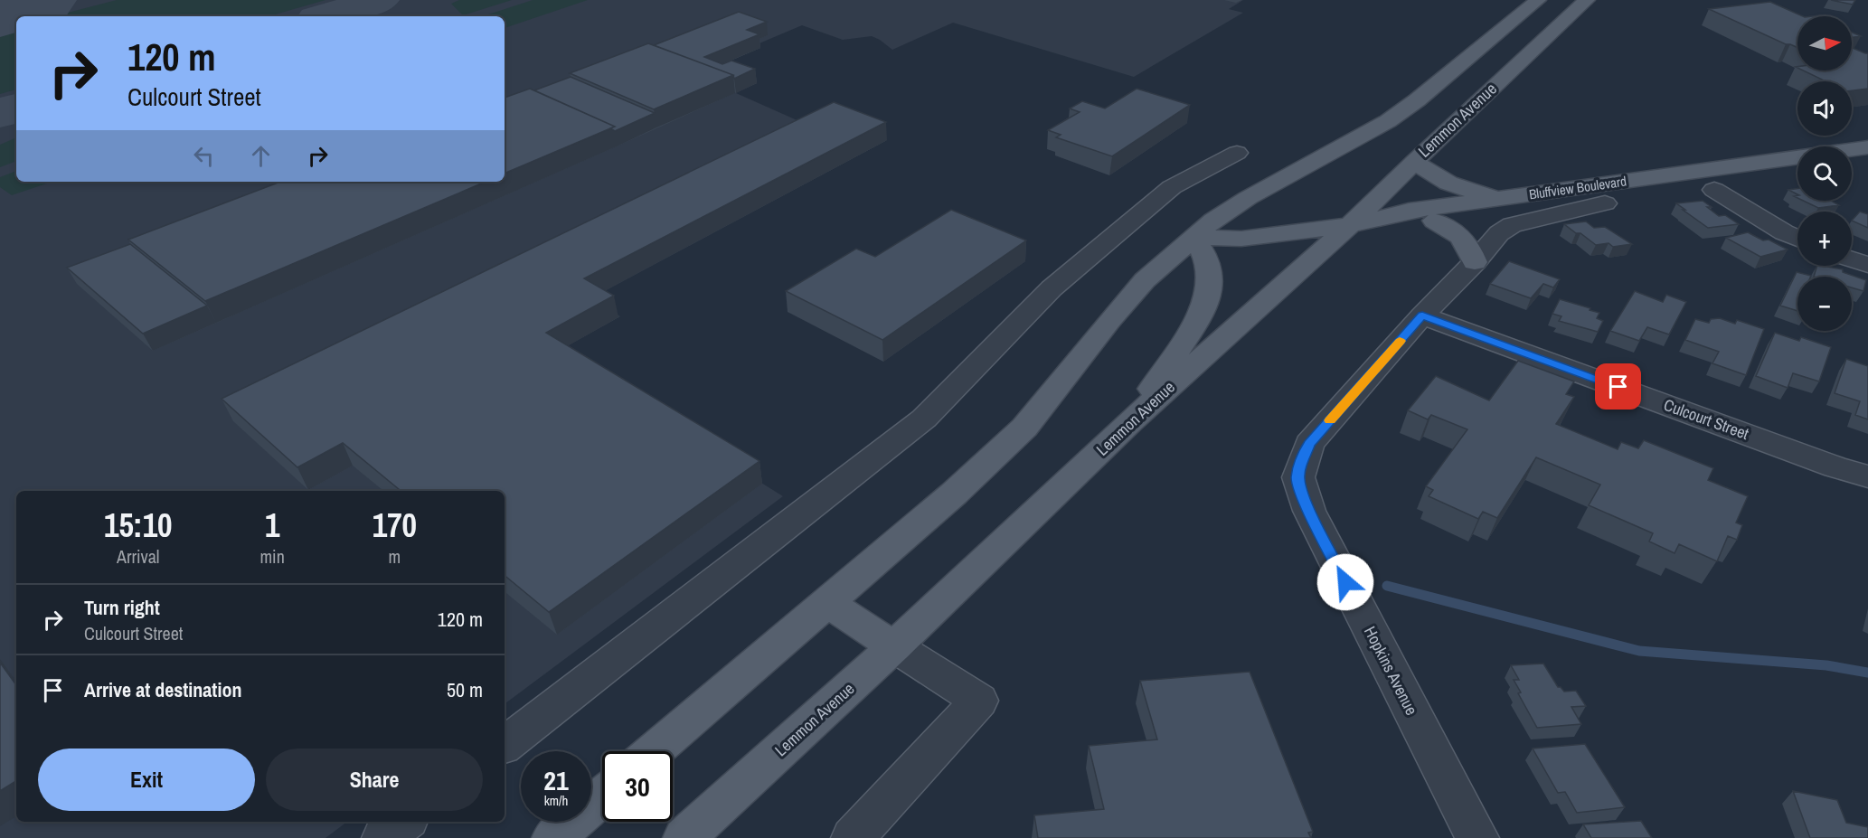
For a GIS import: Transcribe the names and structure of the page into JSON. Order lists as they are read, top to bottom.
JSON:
{
  "streets": {
    "main road": ["Lemmon Avenue", "Bluffview Boulevard"],
    "street": ["Culcourt Street", "Hopkins Avenue"]
  },
  "crossings": [
    ["Lemmon Avenue", "Bluffview Boulevard"],
    ["Bluffview Boulevard", "Hopkins Avenue"],
    ["Culcourt Street", "Hopkins Avenue"]
  ],
  "north": "right",
  "page": {
    "map_buttons": ["+", "−"],
    "turn": ["120 m", "Culcourt Street"],
    "eta": [
      "15:10",
      "Arrival",
      "1",
      "min",
      "170",
      "m"
    ],
    "list": [
      {
        "name": "Turn right",
        "note": "Culcourt Street",
        "value": "120 m"
      },
      {
        "name": "Arrive at destination",
        "value": "50 m"
      }
    ],
    "buttons": ["Exit", "Share"],
    "speed": "21 km/h",
    "limit": "30"
  }
}
